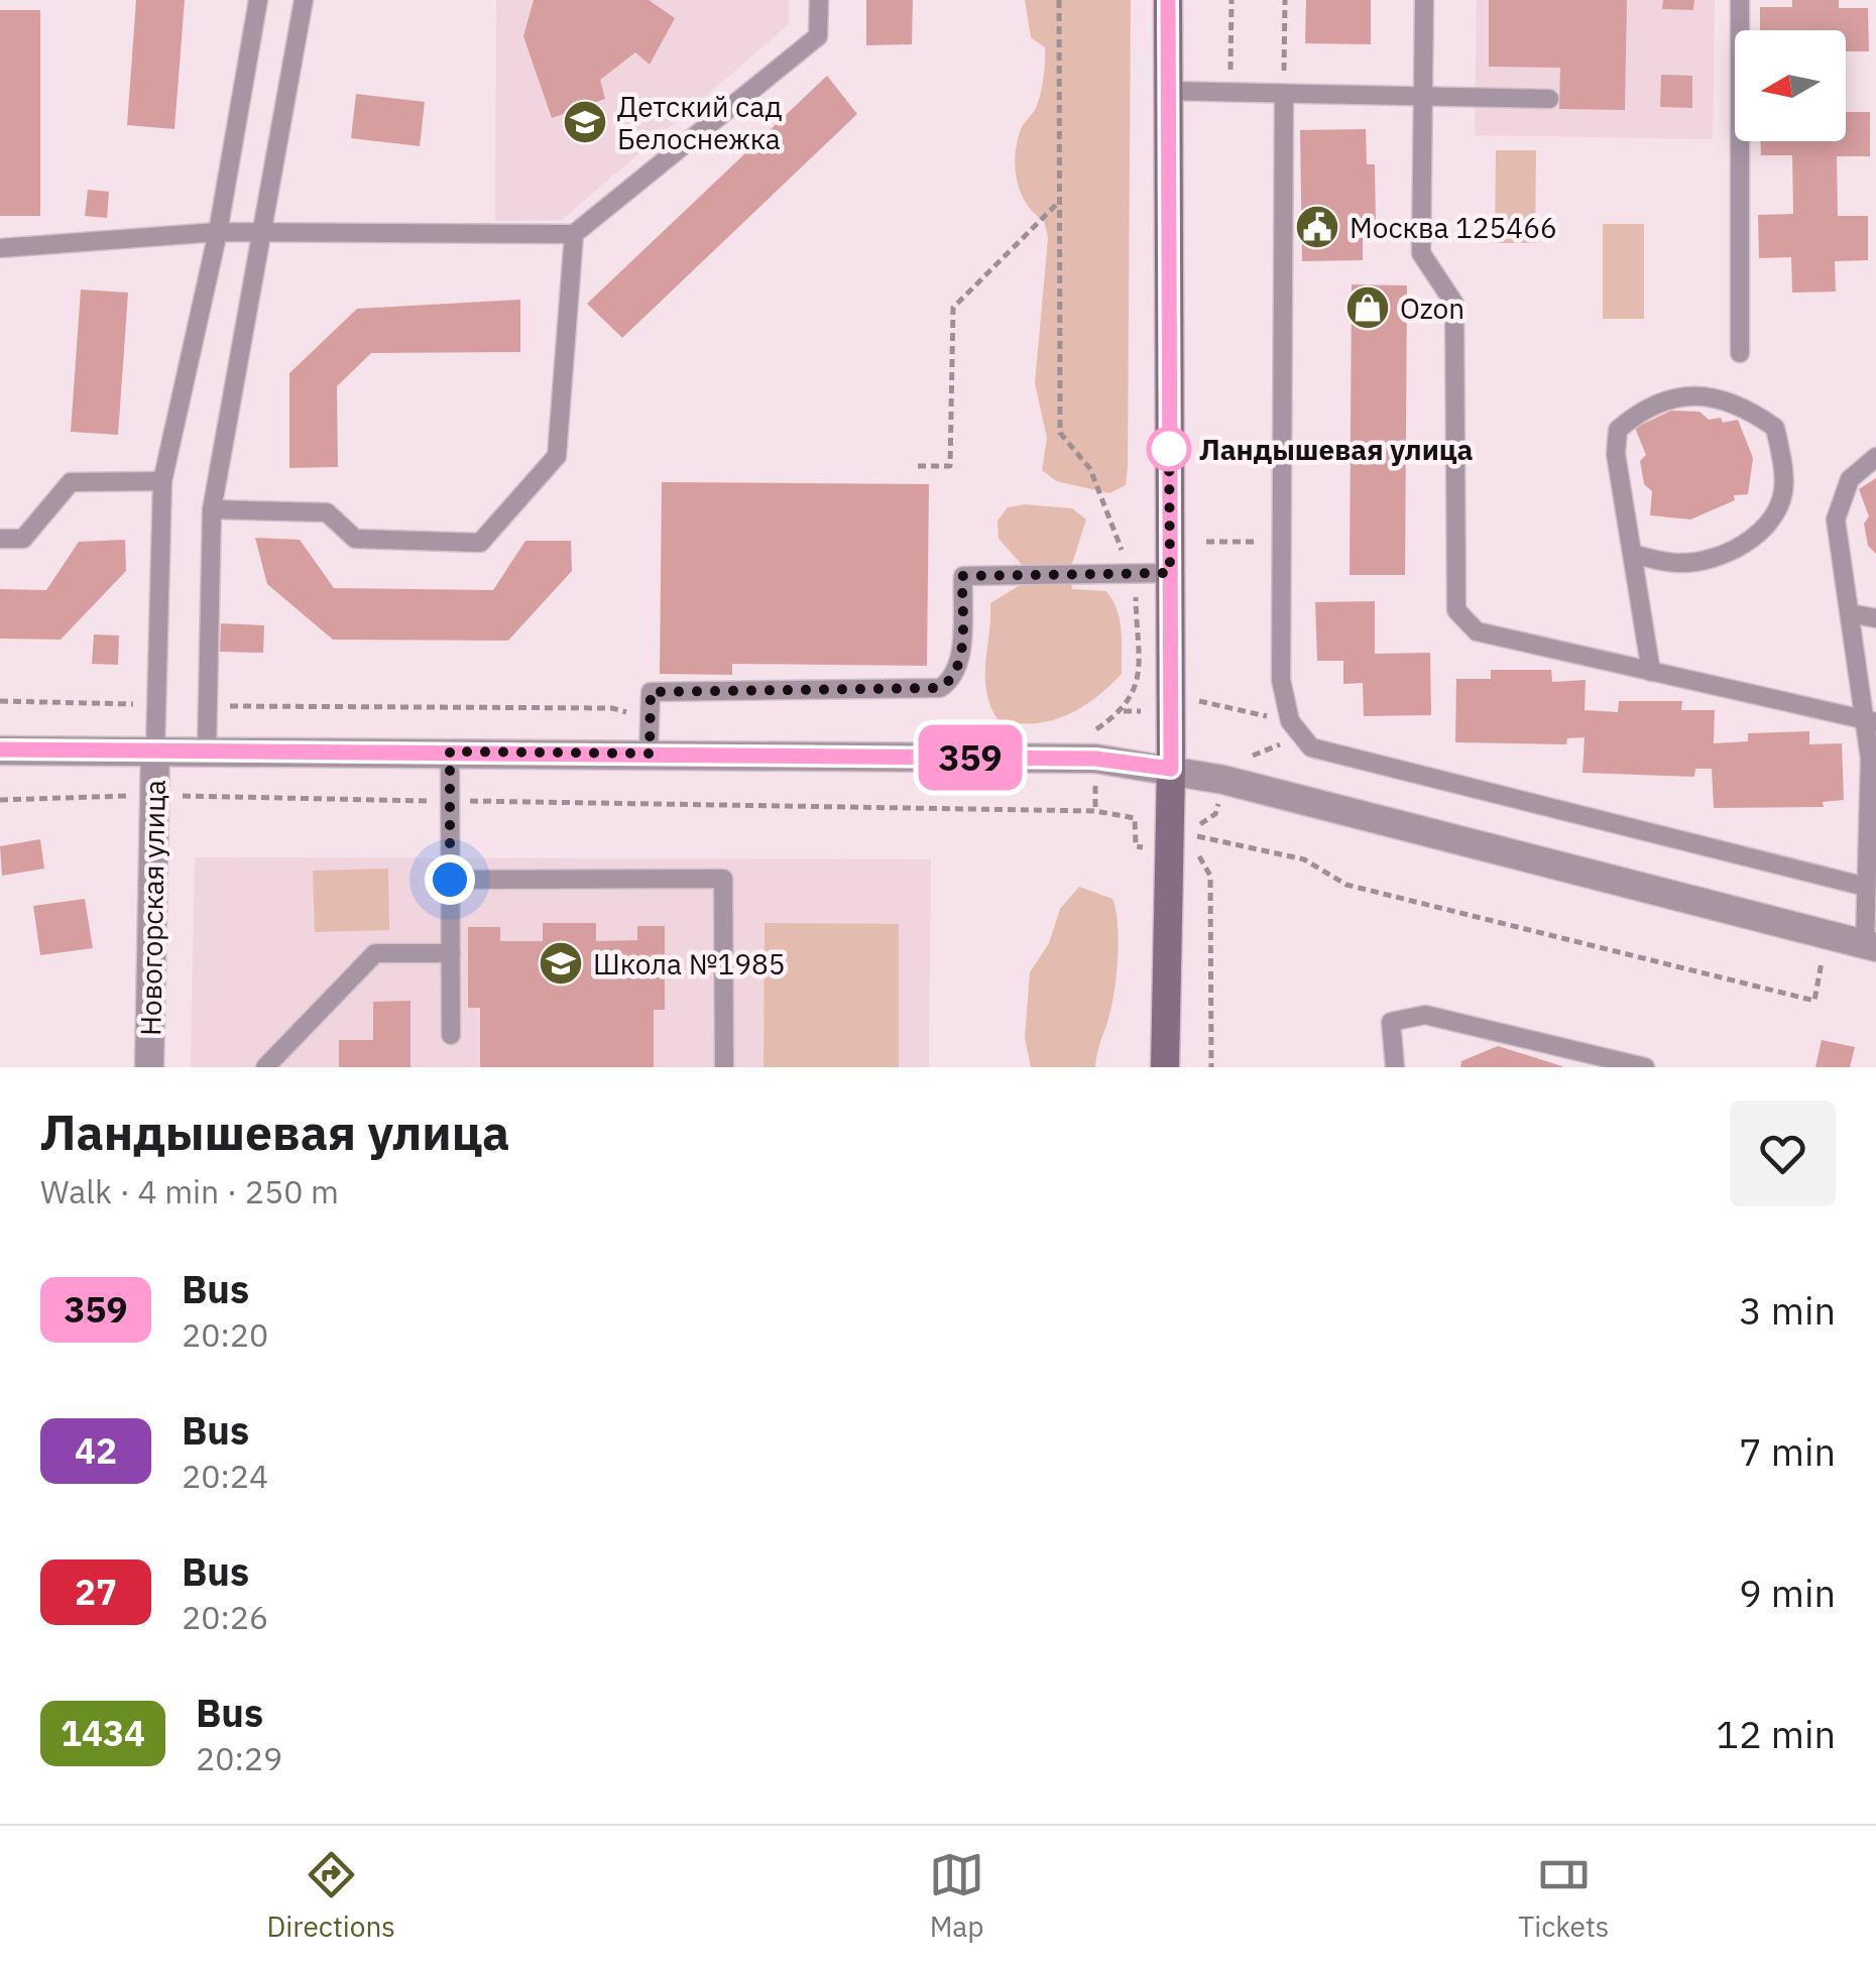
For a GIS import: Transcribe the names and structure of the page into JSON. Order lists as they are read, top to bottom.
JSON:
{
  "streets": {
    "street": ["Новогорская улица"]
  },
  "places": {
    "school or university": ["Детский сад Белоснежка", "Школа №1985"],
    "public building": ["Москва 125466"],
    "shop": ["Ozon"],
    "other": ["Ландышевая улица"]
  },
  "lines": ["bus line 359"],
  "north": "left",
  "page": {
    "on_map": "359",
    "heading": ["Ландышевая улица", "Walk · 4 min · 250 m"],
    "list": [
      {
        "mark": "359",
        "name": "Bus",
        "note": "20:20",
        "value": "3 min"
      },
      {
        "mark": "42",
        "name": "Bus",
        "note": "20:24",
        "value": "7 min"
      },
      {
        "mark": "27",
        "name": "Bus",
        "note": "20:26",
        "value": "9 min"
      },
      {
        "mark": "1434",
        "name": "Bus",
        "note": "20:29",
        "value": "12 min"
      }
    ],
    "tabs": ["Directions", "Map", "Tickets"]
  }
}
